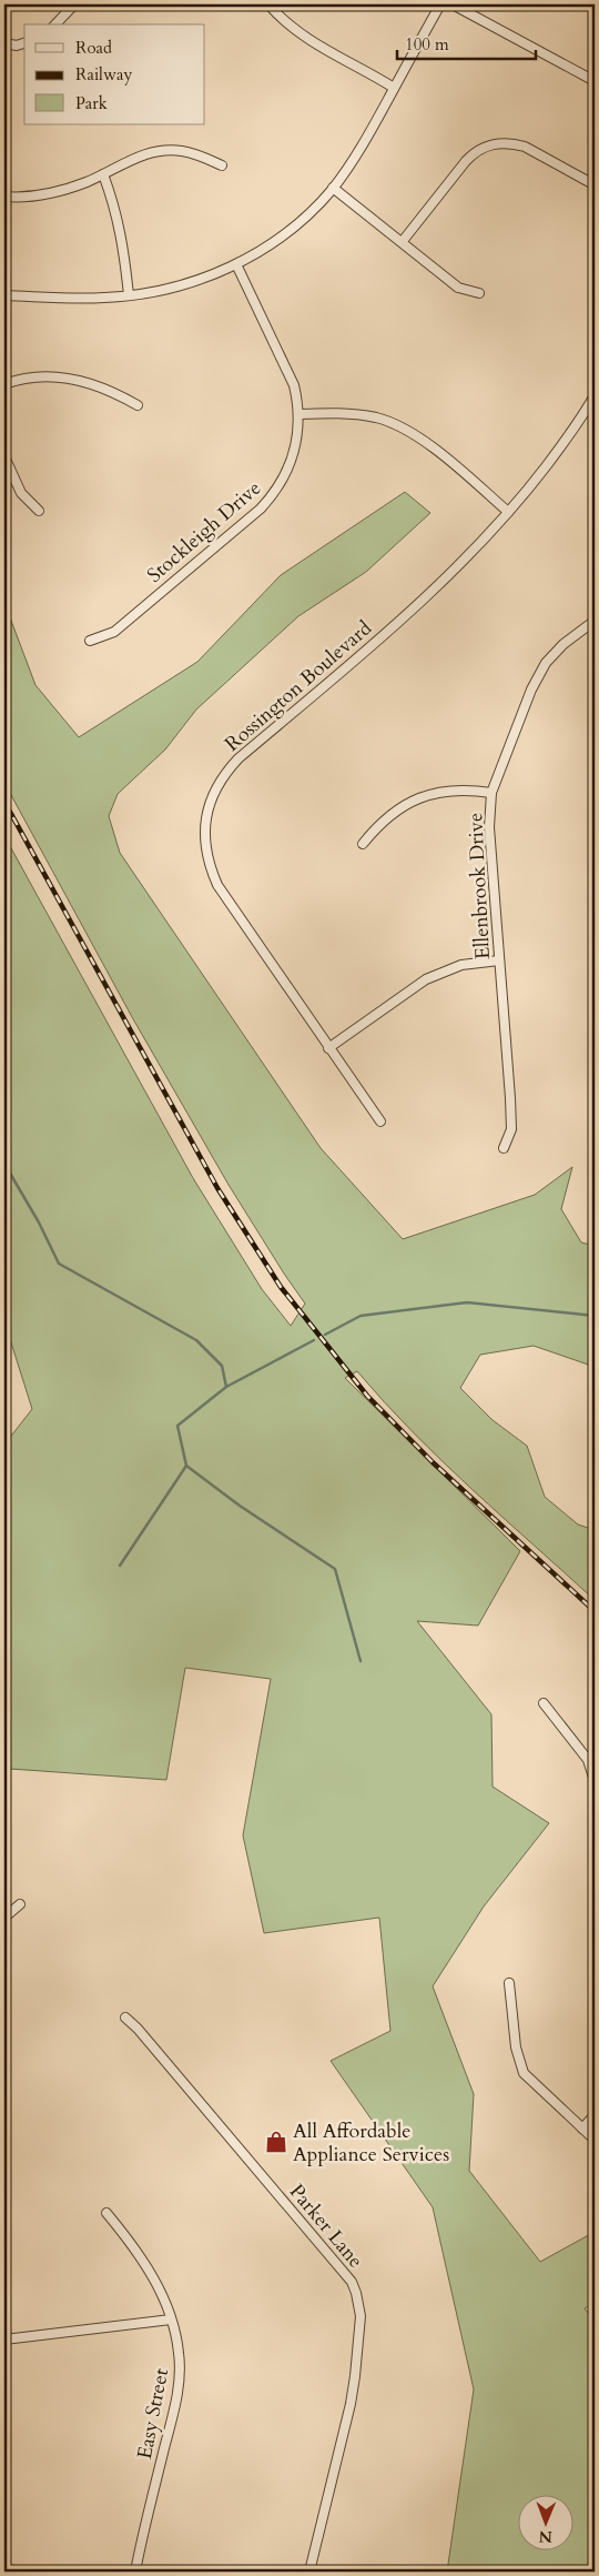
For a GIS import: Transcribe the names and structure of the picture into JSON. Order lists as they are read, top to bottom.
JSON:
{
  "streets": {
    "street": [
      "Stockleigh Drive",
      "Rossington Boulevard",
      "Ellenbrook Drive",
      "Parker Lane",
      "Easy Street"
    ]
  },
  "places": {
    "shop": ["All Affordable Appliance Services"]
  },
  "legend": ["Road", "Railway", "Park"],
  "scale_bar": "100 m",
  "north": "bottom"
}
